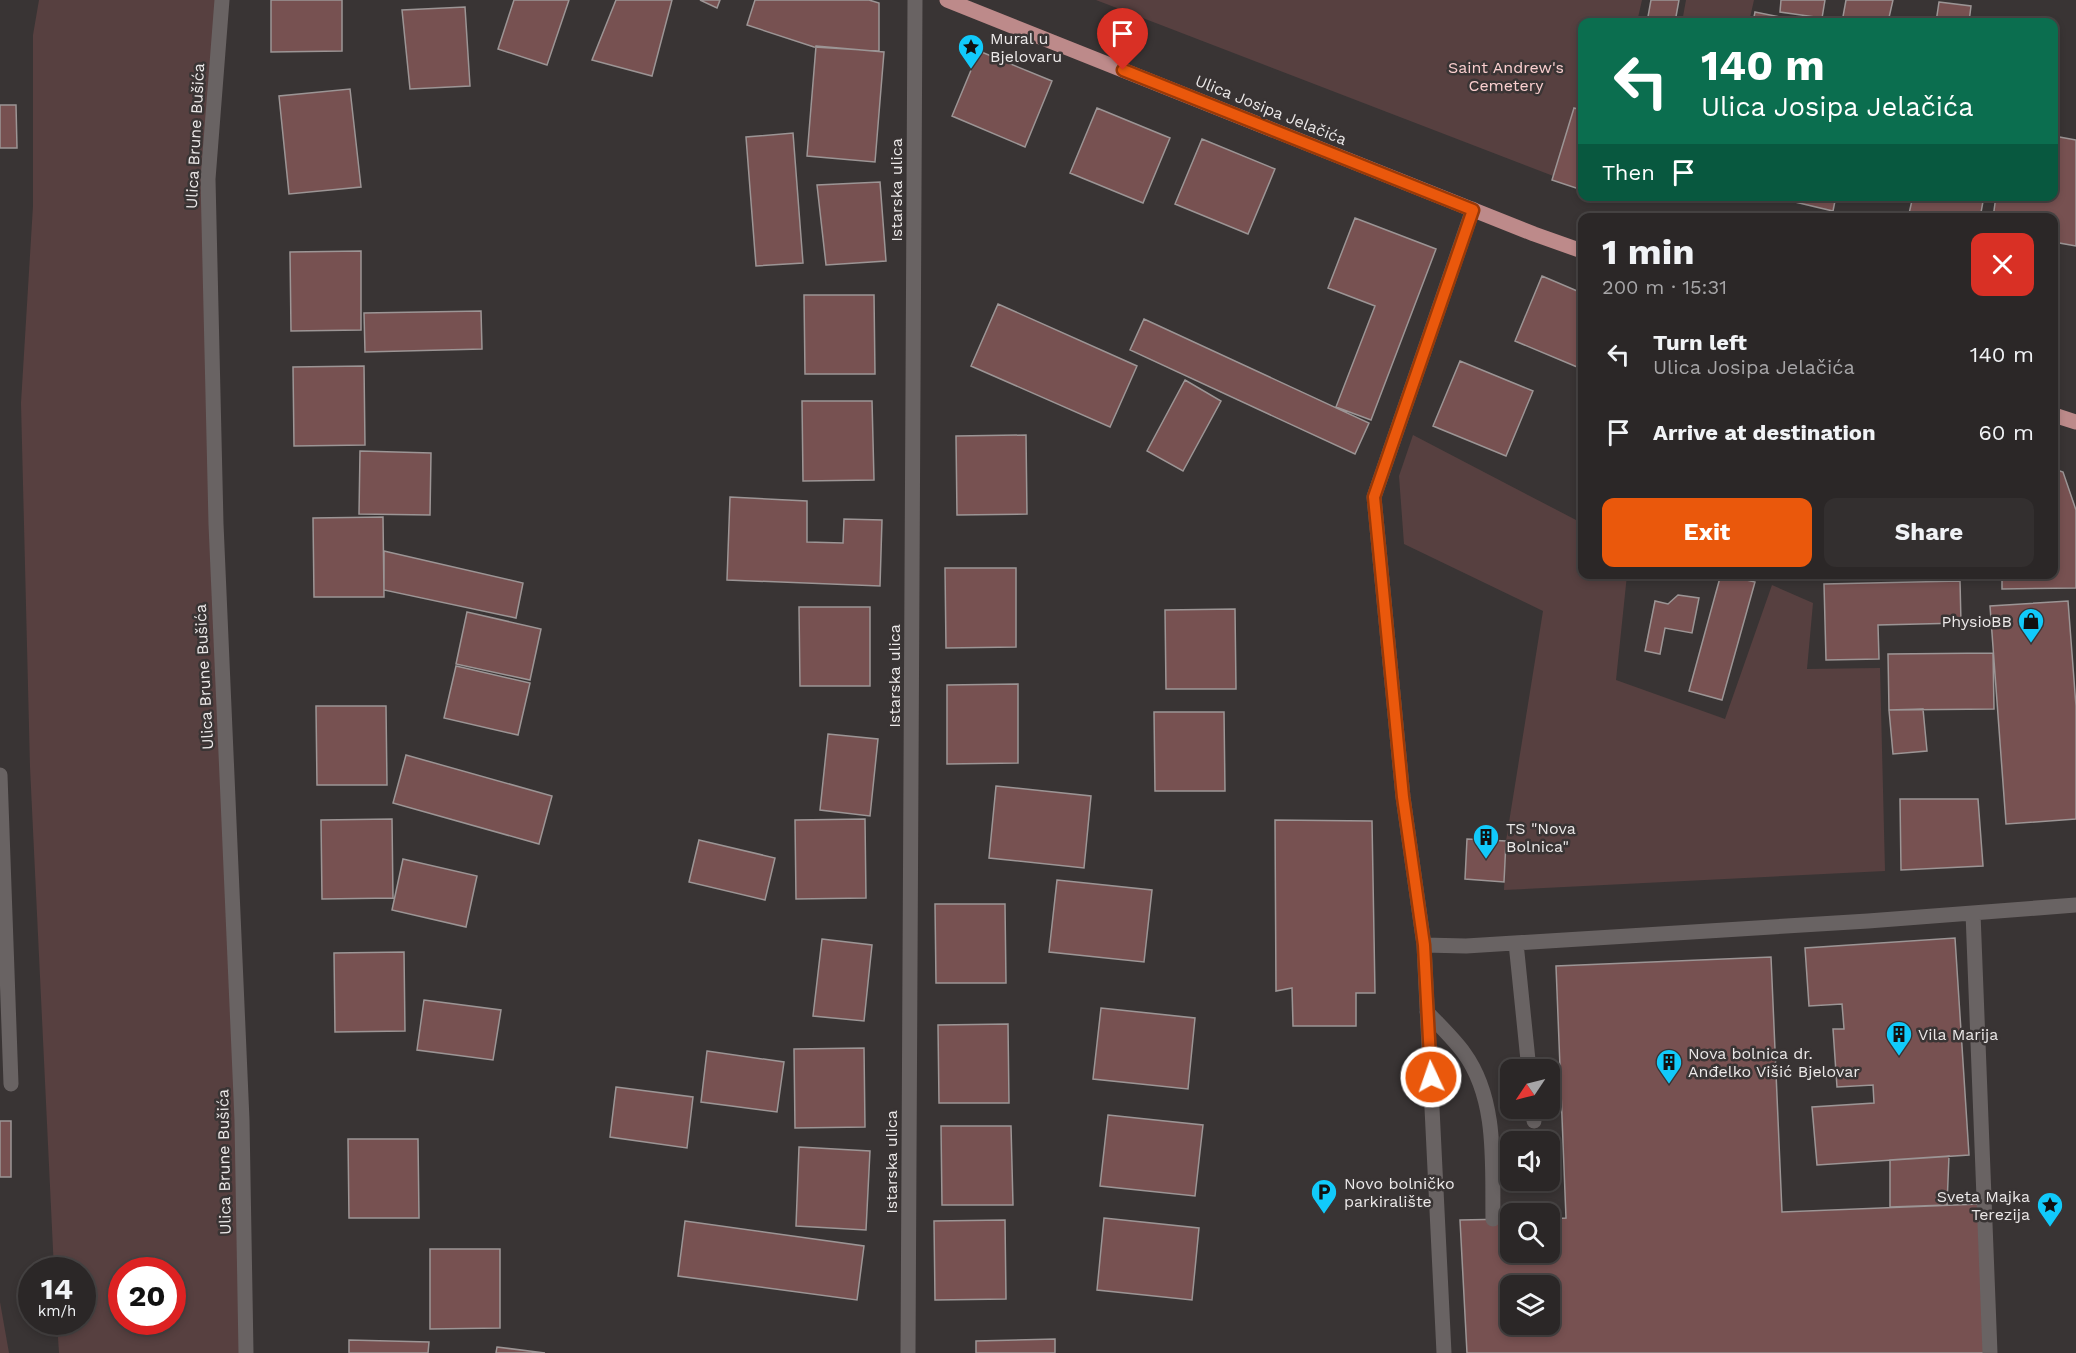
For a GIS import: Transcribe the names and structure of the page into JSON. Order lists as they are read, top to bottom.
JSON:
{
  "streets": {
    "main road": ["Ulica Josipa Jelačića"],
    "street": ["Ulica Brune Bušića", "Istarska ulica"]
  },
  "parks": ["Saint Andrew's Cemetery"],
  "places": {
    "place": ["Mural u Bjelovaru", "Sveta Majka Terezija"],
    "shop": ["PhysioBB"],
    "building": ["TS \"Nova Bolnica\"", "Vila Marija", "Nova bolnica dr. Anđelko Višić Bjelovar"],
    "parking": ["Novo bolničko parkiralište"]
  },
  "north": "bottom left",
  "page": {
    "turn": ["140 m", "Ulica Josipa Jelačića"],
    "then": "Then",
    "heading": ["1 min", "200 m · 15:31"],
    "list": [
      {
        "name": "Turn left",
        "note": "Ulica Josipa Jelačića",
        "value": "140 m"
      },
      {
        "name": "Arrive at destination",
        "value": "60 m"
      }
    ],
    "buttons": ["Exit", "Share"],
    "speed": "14 km/h",
    "limit": "20"
  }
}
